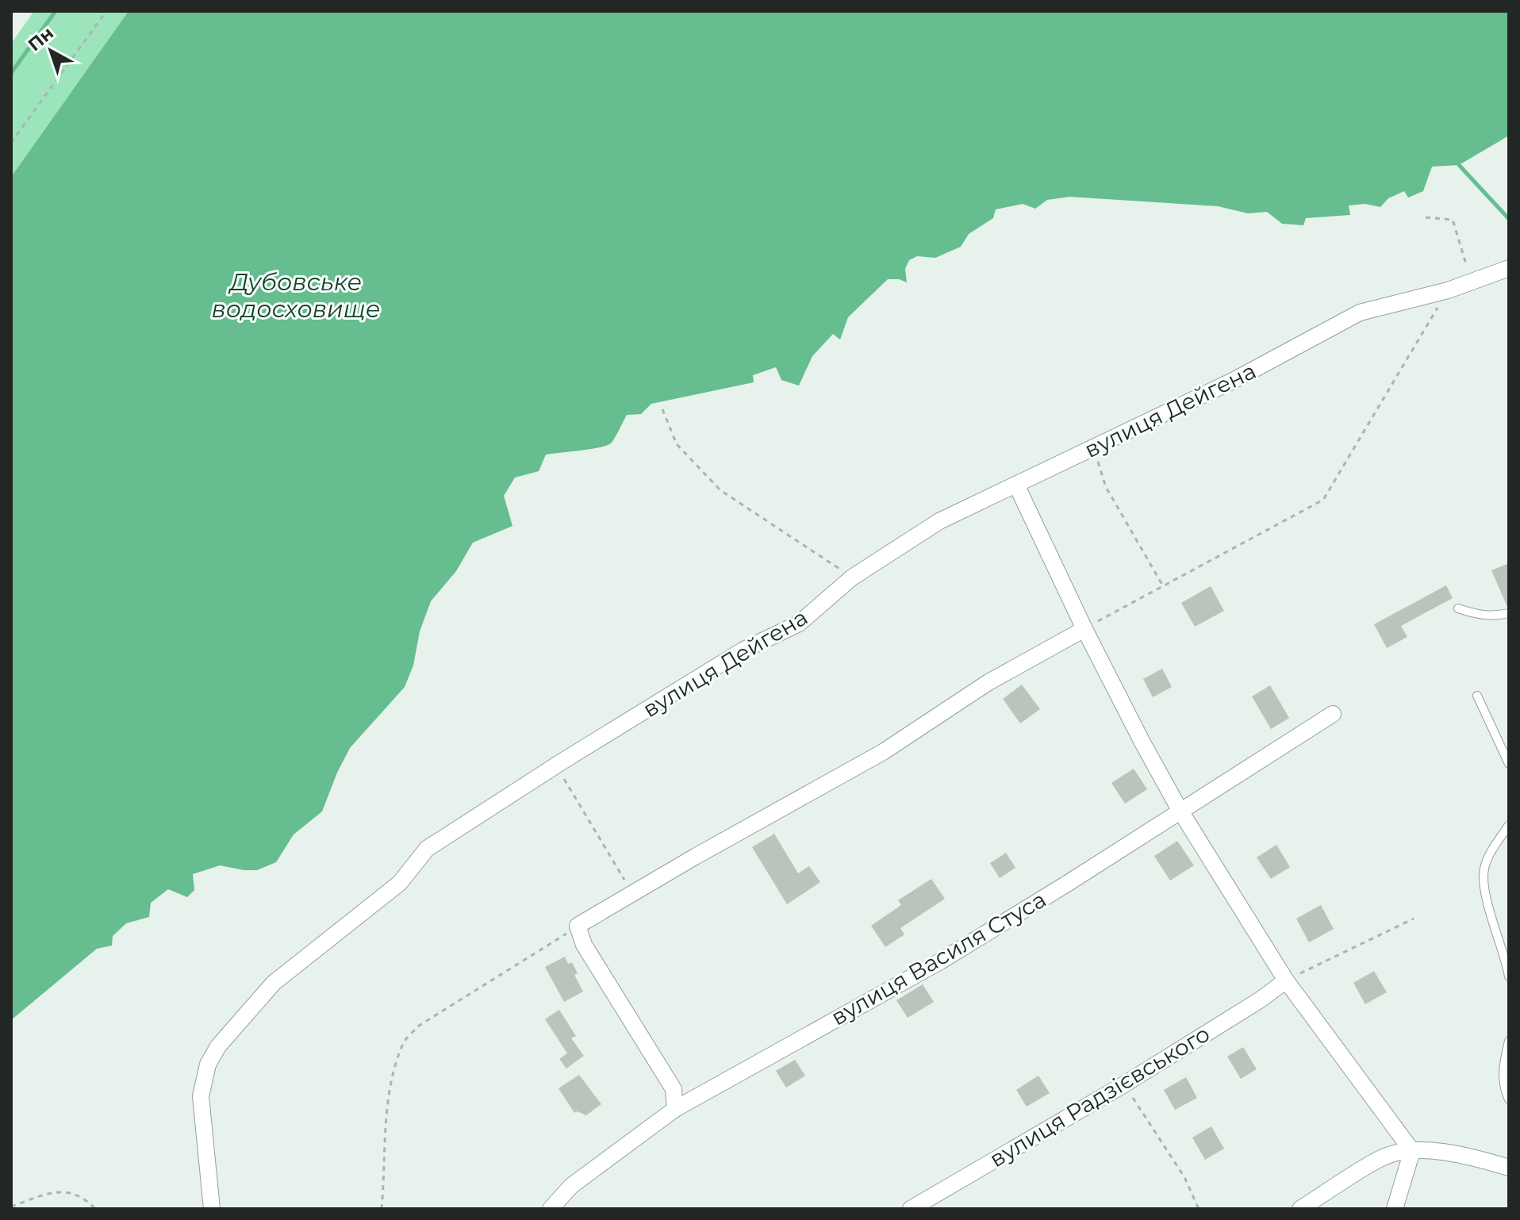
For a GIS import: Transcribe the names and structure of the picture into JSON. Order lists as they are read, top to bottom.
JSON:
{
  "streets": {
    "street": ["вулиця Дейгена", "вулиця Василя Стуса", "вулиця Радзієвського"]
  },
  "water": ["Дубовське водосховище"],
  "north": "top left"
}
